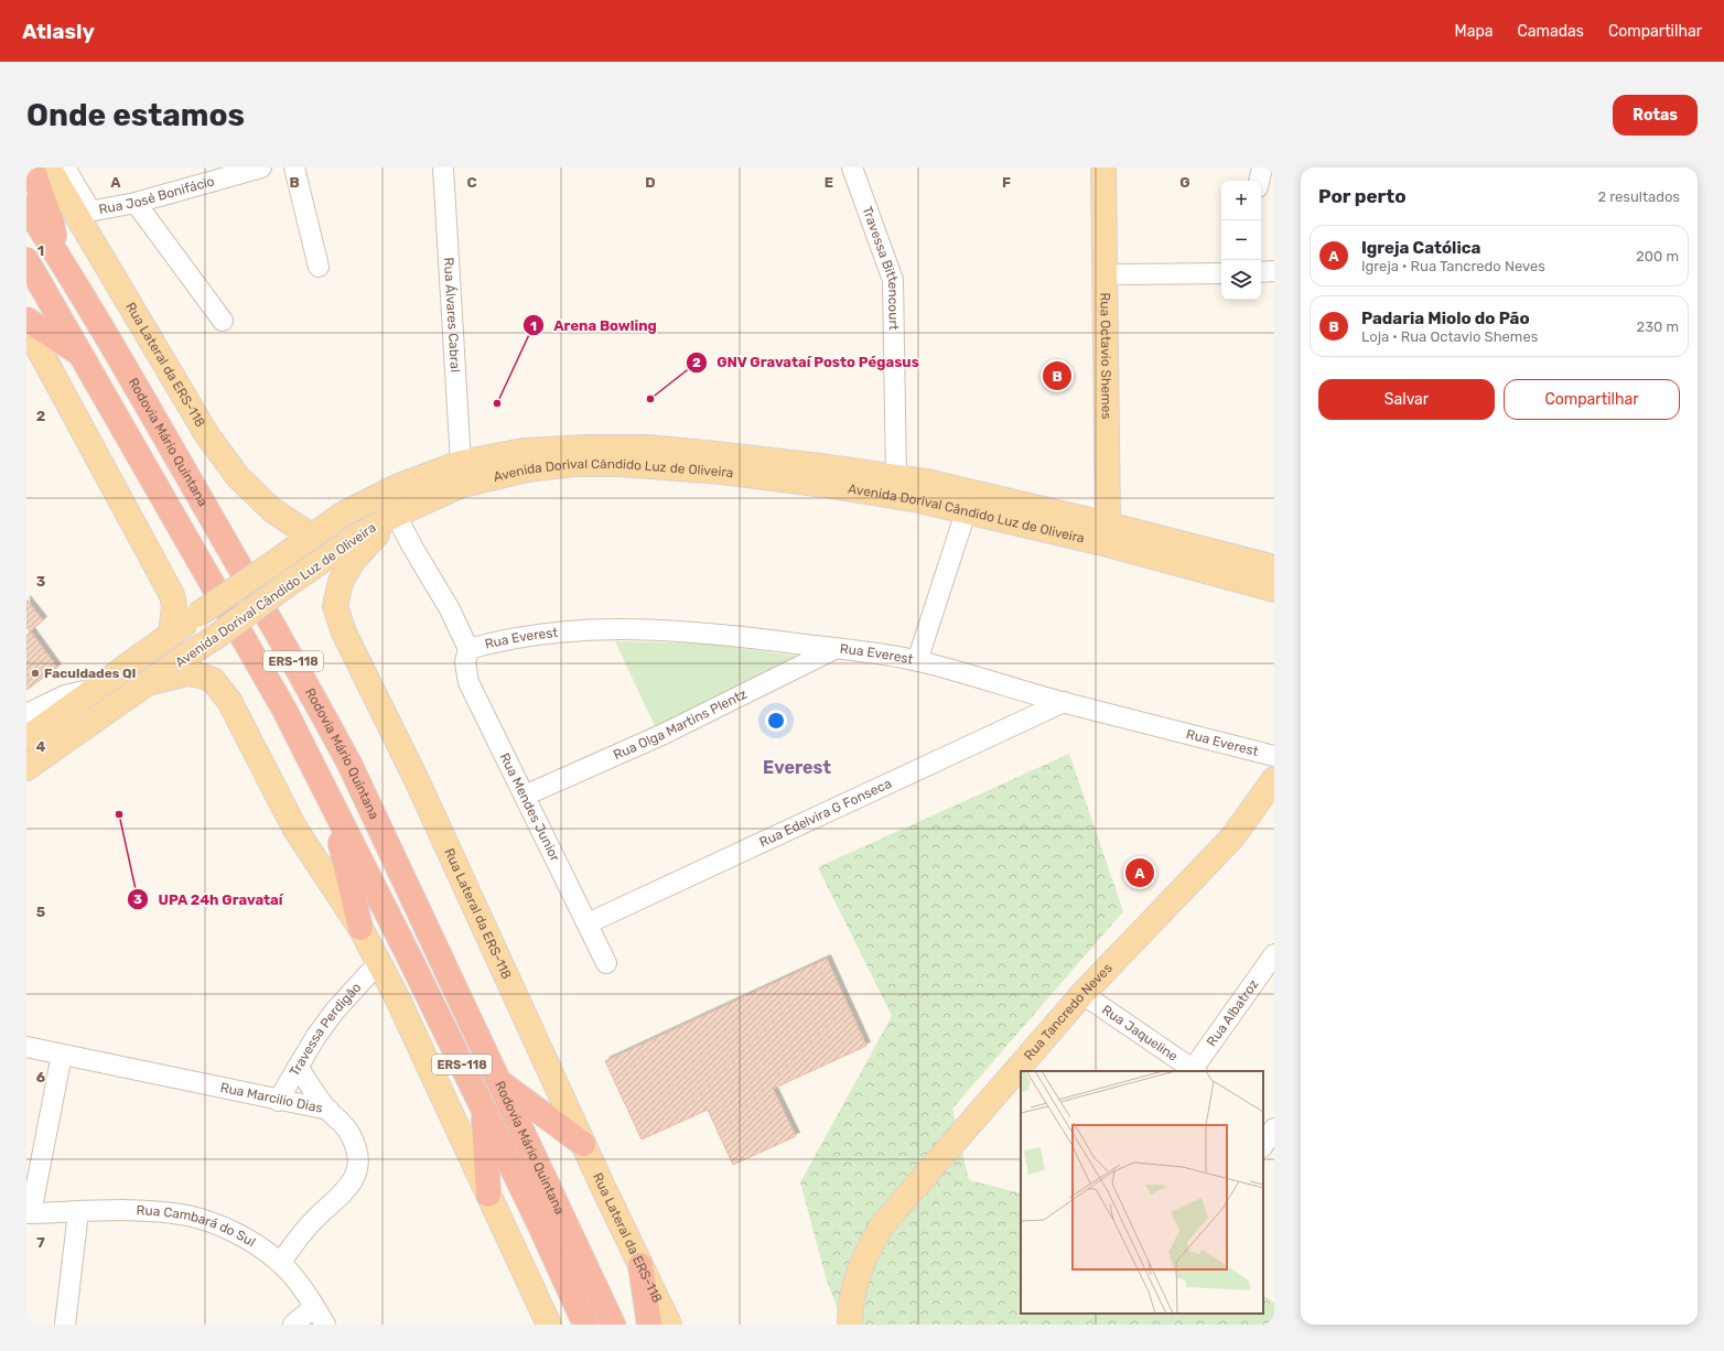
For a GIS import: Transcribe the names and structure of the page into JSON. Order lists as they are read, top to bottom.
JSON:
{
  "streets": {
    "highway": ["Rodovia Mário Quintana", "ERS-118"],
    "main road": [
      "Rua Octavio Shemes",
      "Rua Lateral da ERS-118",
      "Avenida Dorival Cândido Luz de Oliveira",
      "Rua Tancredo Neves"
    ],
    "street": [
      "Rua José Bonifácio",
      "Travessa Bittencourt",
      "Rua Álvares Cabral",
      "Rua Everest",
      "Rua Olga Martins Plentz",
      "Rua Mendes Junior",
      "Rua Edelvira G Fonseca",
      "Rua Albatroz",
      "Travessa Perdigão",
      "Rua Jaqueline",
      "Rua Marcilio Dias",
      "Rua Cambará do Sul"
    ]
  },
  "crossings": [
    ["Rua José Bonifácio", "Rua Lateral da ERS-118"],
    ["Travessa Bittencourt", "Avenida Dorival Cândido Luz de Oliveira"],
    ["Rua Álvares Cabral", "Avenida Dorival Cândido Luz de Oliveira"],
    ["Rua Octavio Shemes", "Avenida Dorival Cândido Luz de Oliveira"],
    ["Rua Lateral da ERS-118", "Avenida Dorival Cândido Luz de Oliveira"],
    ["Rua Everest", "Rua Olga Martins Plentz"],
    ["Rua Everest", "Rua Mendes Junior"],
    ["Rua Everest", "Rua Edelvira G Fonseca"],
    ["Rua Olga Martins Plentz", "Rua Mendes Junior"],
    ["Rua Mendes Junior", "Rua Edelvira G Fonseca"],
    ["Rua Tancredo Neves", "Rua Jaqueline"],
    ["Rua Albatroz", "Rua Jaqueline"],
    ["Travessa Perdigão", "Rua Marcilio Dias"],
    ["Rua Marcilio Dias", "Rua Cambará do Sul"]
  ],
  "districts": ["Everest"],
  "places": [
    "GNV Gravataí Posto Pégasus",
    "Arena Bowling",
    "Faculdades QI",
    "UPA 24h Gravataí"
  ],
  "page": {
    "header": "Atlasly",
    "nav": ["Mapa", "Camadas", "Compartilhar"],
    "buttons": [
      "Rotas",
      ["Salvar", "Compartilhar"]
    ],
    "title": "Onde estamos",
    "heading": ["Por perto", "2 resultados"],
    "map_buttons": ["+", "−"],
    "list": [
      {
        "mark": "A",
        "name": "Igreja Católica",
        "note": "Igreja · Rua Tancredo Neves",
        "value": "200 m"
      },
      {
        "mark": "B",
        "name": "Padaria Miolo do Pão",
        "note": "Loja · Rua Octavio Shemes",
        "value": "230 m"
      }
    ],
    "pins": ["B", "A"]
  },
  "grid": {
    "columns": [
      "A",
      "B",
      "C",
      "D",
      "E",
      "F",
      "G"
    ],
    "rows": [
      "1",
      "2",
      "3",
      "4",
      "5",
      "6",
      "7"
    ]
  }
}
